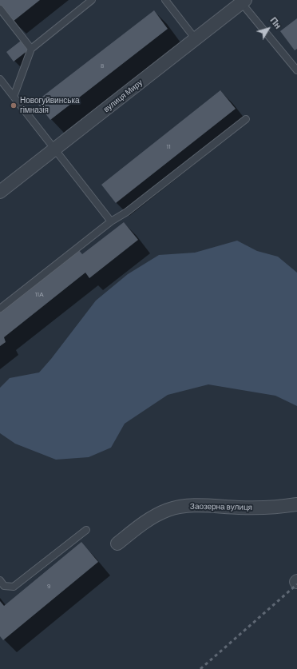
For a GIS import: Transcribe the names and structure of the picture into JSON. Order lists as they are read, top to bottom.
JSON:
{
  "streets": {
    "street": ["вулиця Миру", "Заозерна вулиця"]
  },
  "places": ["Новогуйвинська гімназія"],
  "house_numbers": [
    "8",
    "11",
    "11А",
    "9"
  ],
  "north": "top right"
}
